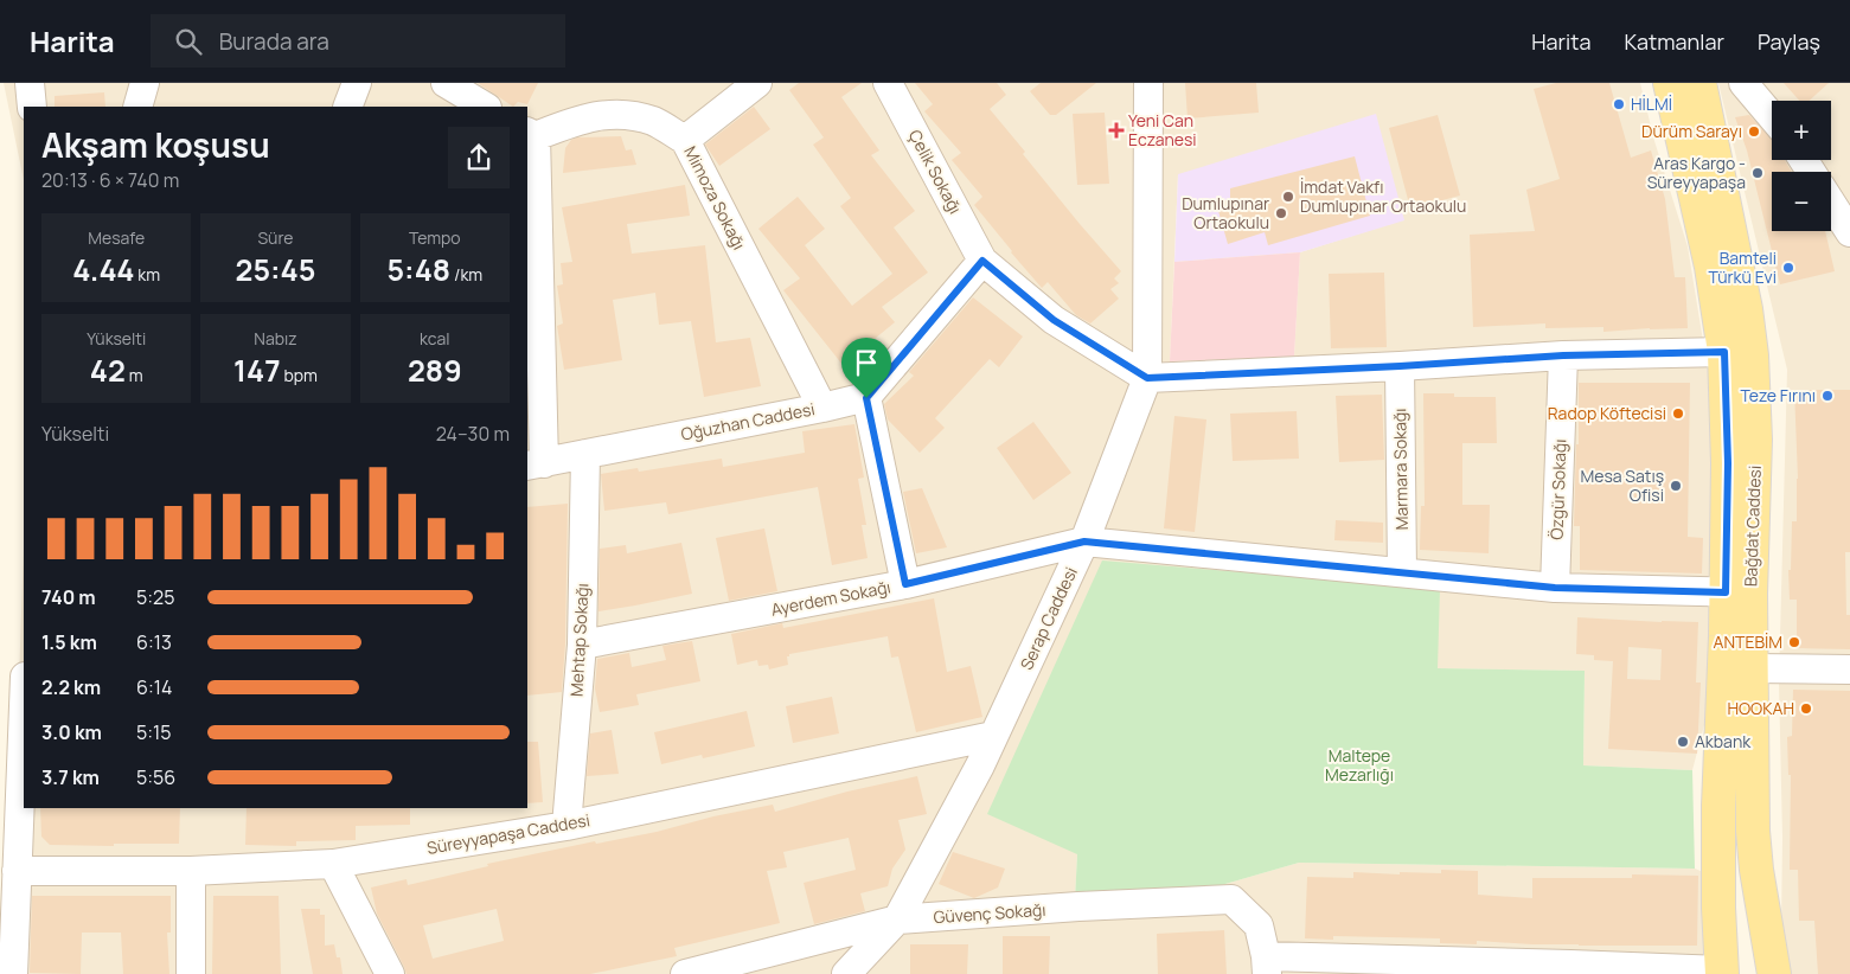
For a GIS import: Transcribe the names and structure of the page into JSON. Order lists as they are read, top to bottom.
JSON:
{
  "streets": {
    "main road": ["Bağdat Caddesi"],
    "street": [
      "Çelik Sokağı",
      "Mimoza Sokağı",
      "Oğuzhan Caddesi",
      "Marmara Sokağı",
      "Özgür Sokağı",
      "Ayerdem Sokağı",
      "Serap Caddesi",
      "Mehtap Sokağı",
      "Süreyyapaşa Caddesi",
      "Güvenç Sokağı"
    ]
  },
  "crossings": [
    ["Mimoza Sokağı", "Oğuzhan Caddesi"],
    ["Oğuzhan Caddesi", "Mehtap Sokağı"],
    ["Marmara Sokağı", "Ayerdem Sokağı"],
    ["Özgür Sokağı", "Ayerdem Sokağı"],
    ["Bağdat Caddesi", "Ayerdem Sokağı"],
    ["Ayerdem Sokağı", "Serap Caddesi"],
    ["Ayerdem Sokağı", "Mehtap Sokağı"],
    ["Serap Caddesi", "Süreyyapaşa Caddesi"],
    ["Serap Caddesi", "Güvenç Sokağı"],
    ["Mehtap Sokağı", "Süreyyapaşa Caddesi"]
  ],
  "parks": ["Maltepe Mezarlığı"],
  "places": {
    "other": [
      "HİLMİ",
      "Dürüm Sarayı",
      "Aras Kargo - Süreyyapaşa",
      "İmdat Vakfı Dumlupınar Ortaokulu",
      "Dumlupınar Ortaokulu",
      "Bamteli Türkü Evi",
      "Teze Fırını",
      "Radop Köftecisi",
      "Mesa Satış Ofisi",
      "ANTEBİM",
      "HOOKAH",
      "Akbank"
    ],
    "health": ["Yeni Can Eczanesi"]
  },
  "page": {
    "header": "Harita",
    "search": "Burada ara",
    "nav": ["Harita", "Katmanlar", "Paylaş"],
    "map_buttons": ["+", "−"],
    "heading": ["Akşam koşusu", "20:13 · 6 × 740 m"],
    "stats": [
      ["Mesafe", "4.44 km"],
      ["Süre", "25:45"],
      ["Tempo", "5:48 /km"],
      ["Yükselti", "42 m"],
      ["Nabız", "147 bpm"],
      ["kcal", "289"]
    ],
    "chart": ["Yükselti", "24–30 m"],
    "list": [
      {
        "name": "740 m",
        "note": "5:25"
      },
      {
        "name": "1.5 km",
        "note": "6:13"
      },
      {
        "name": "2.2 km",
        "note": "6:14"
      },
      {
        "name": "3.0 km",
        "note": "5:15"
      },
      {
        "name": "3.7 km",
        "note": "5:56"
      }
    ]
  }
}
